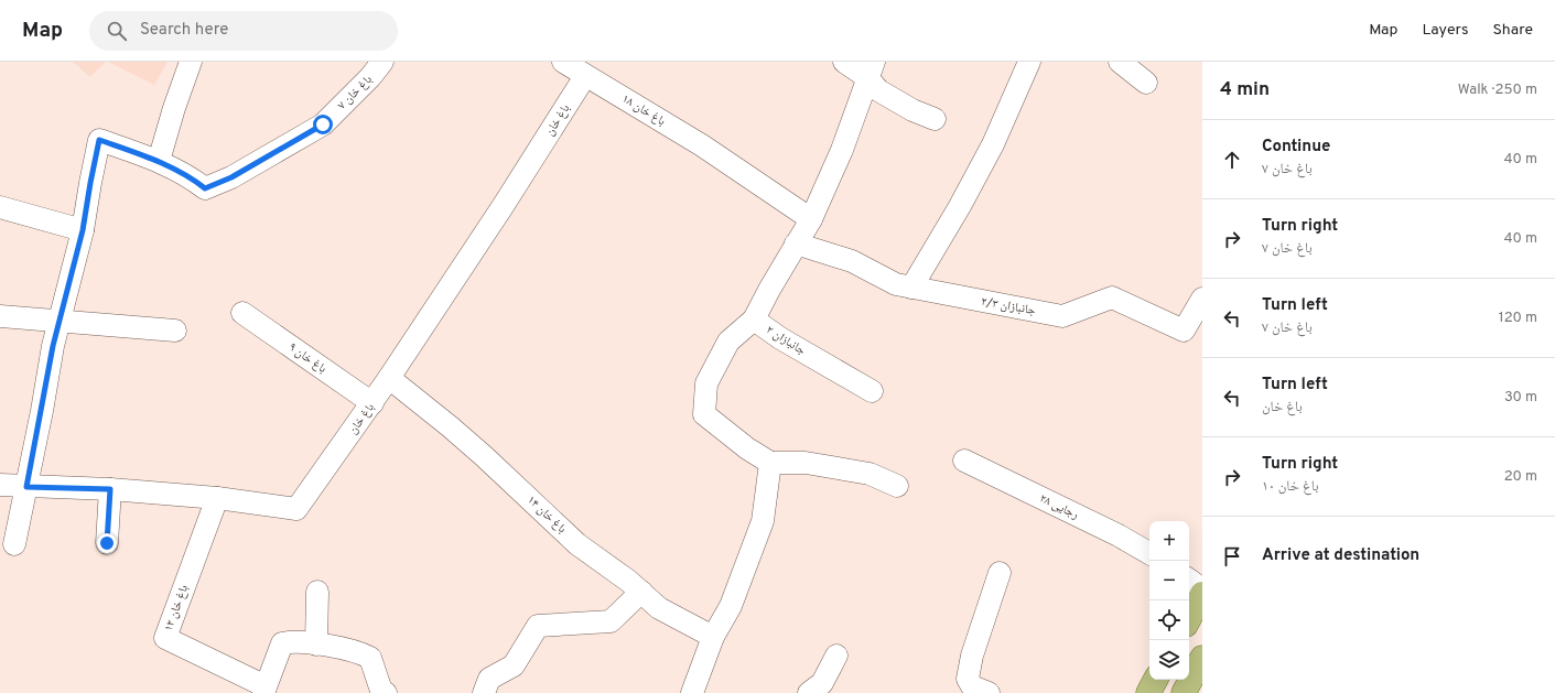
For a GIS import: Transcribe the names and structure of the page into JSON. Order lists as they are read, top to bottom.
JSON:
{
  "streets": {
    "street": [
      "باغ خان ۷",
      "باغ خان ۱۸",
      "باغ خان",
      "جانبازان ۲/۳",
      "جانبازان ۲",
      "باغ خان ۹",
      "رجایی ۲۸",
      "باغ خان ۱۴",
      "باغ خان ۱۲"
    ]
  },
  "crossings": [
    ["باغ خان ۷", "باغ خان"],
    ["باغ خان ۱۸", "باغ خان"],
    ["باغ خان ۱۸", "جانبازان ۲"],
    ["باغ خان", "باغ خان ۹"],
    ["باغ خان", "باغ خان ۱۴"],
    ["باغ خان", "باغ خان ۱۲"],
    ["جانبازان ۲/۳", "جانبازان ۲"]
  ],
  "page": {
    "header": "Map",
    "search": "Search here",
    "nav": ["Map", "Layers", "Share"],
    "heading": ["4 min", "Walk · 250 m"],
    "list": [
      ["Continue", "باغ خان ۷", "40 m"],
      ["Turn right", "باغ خان ۷", "40 m"],
      ["Turn left", "باغ خان ۷", "120 m"],
      ["Turn left", "باغ خان", "30 m"],
      ["Turn right", "باغ خان ۱٠", "20 m"],
      "Arrive at destination"
    ],
    "map_buttons": ["+", "−"]
  }
}
